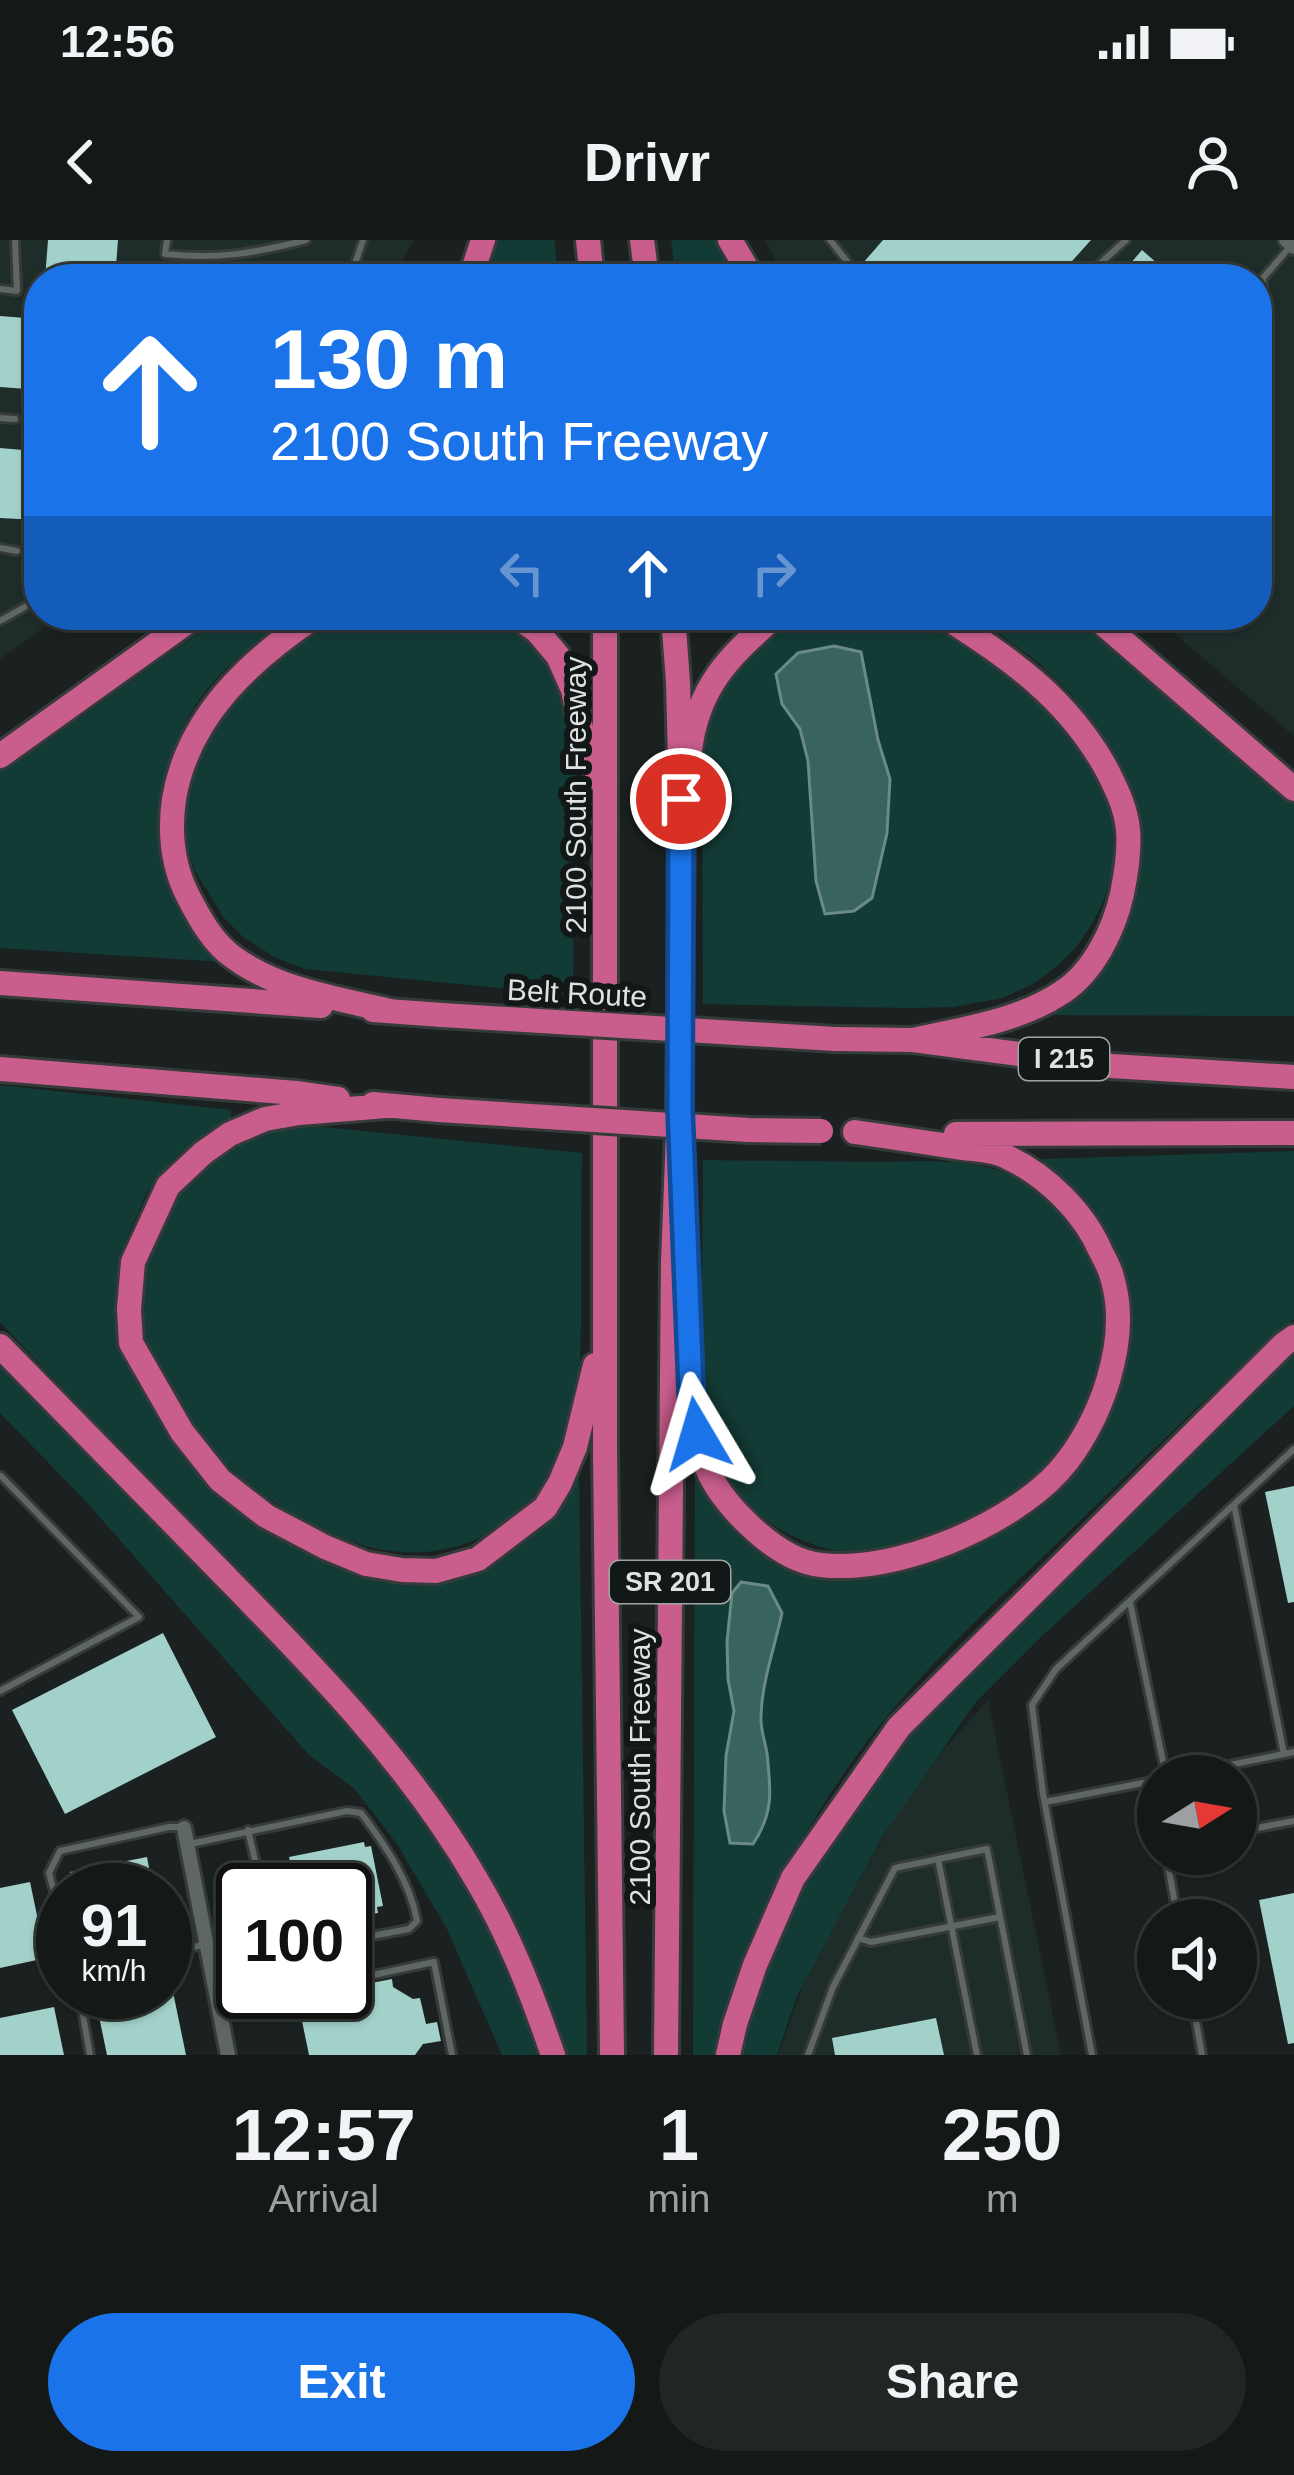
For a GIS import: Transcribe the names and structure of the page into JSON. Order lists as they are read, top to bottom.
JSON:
{
  "streets": {
    "highway": [
      "2100 South Freeway",
      "Belt Route",
      "I 215",
      "SR 201"
    ]
  },
  "north": "right",
  "page": {
    "status": "12:56",
    "header": "Drivr",
    "turn": ["130 m", "2100 South Freeway"],
    "speed": "91 km/h",
    "limit": "100",
    "eta": [
      "12:57",
      "Arrival",
      "1",
      "min",
      "250",
      "m"
    ],
    "buttons": ["Exit", "Share"]
  }
}
